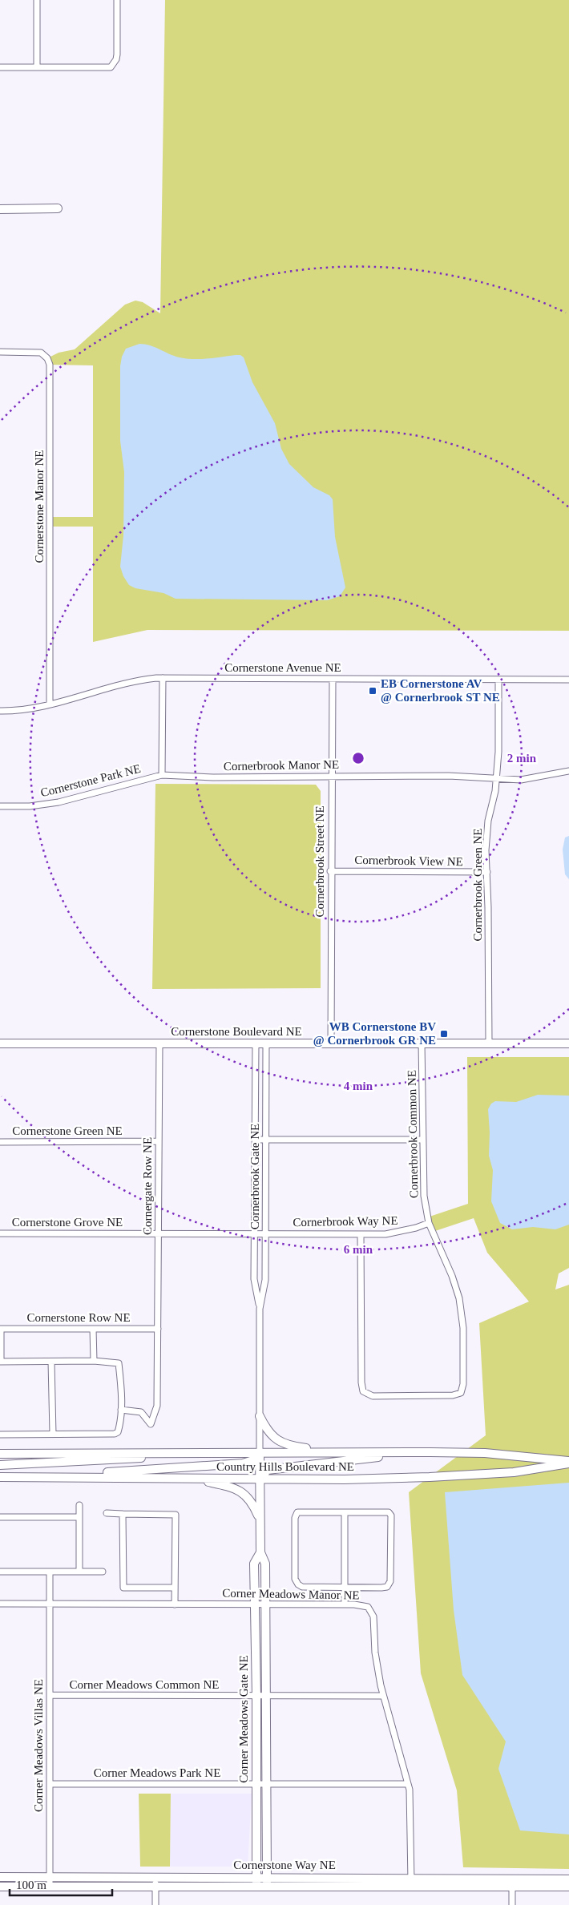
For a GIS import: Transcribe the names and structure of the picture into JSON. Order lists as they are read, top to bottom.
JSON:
{
  "streets": {
    "street": [
      "Cornerstone Manor NE",
      "Cornerstone Avenue NE",
      "Cornerbrook Manor NE",
      "Cornerstone Park NE",
      "Cornerbrook View NE",
      "Cornerbrook Street NE",
      "Cornerbrook Green NE",
      "Cornerstone Boulevard NE",
      "Cornerstone Green NE",
      "Cornerbrook Common NE",
      "Cornerbrook Gate NE",
      "Cornergate Row NE",
      "Cornerbrook Way NE",
      "Cornerstone Grove NE",
      "Cornerstone Row NE",
      "Country Hills Boulevard NE",
      "Corner Meadows Manor NE",
      "Corner Meadows Common NE",
      "Corner Meadows Gate NE",
      "Corner Meadows Villas NE",
      "Corner Meadows Park NE",
      "Cornerstone Way NE"
    ]
  },
  "crossings": [
    ["Cornerstone Manor NE", "Cornerstone Avenue NE"],
    ["Cornerstone Avenue NE", "Cornerbrook Street NE"],
    ["Cornerstone Avenue NE", "Cornerbrook Green NE"],
    ["Cornerbrook Manor NE", "Cornerstone Park NE"],
    ["Cornerbrook Manor NE", "Cornerbrook Street NE"],
    ["Cornerbrook Manor NE", "Cornerbrook Green NE"],
    ["Cornerbrook View NE", "Cornerbrook Street NE"],
    ["Cornerbrook View NE", "Cornerbrook Green NE"],
    ["Cornerbrook Street NE", "Cornerstone Boulevard NE"],
    ["Cornerbrook Green NE", "Cornerstone Boulevard NE"],
    ["Cornerstone Boulevard NE", "Cornerbrook Common NE"],
    ["Cornerstone Boulevard NE", "Cornerbrook Gate NE"],
    ["Cornerstone Boulevard NE", "Cornergate Row NE"],
    ["Cornerstone Green NE", "Cornergate Row NE"],
    ["Cornerbrook Common NE", "Cornerbrook Way NE"],
    ["Cornerbrook Gate NE", "Cornerbrook Way NE"],
    ["Cornerbrook Gate NE", "Cornerstone Grove NE"],
    ["Cornerbrook Gate NE", "Country Hills Boulevard NE"],
    ["Cornerbrook Gate NE", "Corner Meadows Gate NE"],
    ["Cornergate Row NE", "Cornerstone Grove NE"],
    ["Cornergate Row NE", "Cornerstone Row NE"],
    ["Cornerbrook Way NE", "Cornerstone Grove NE"],
    ["Country Hills Boulevard NE", "Corner Meadows Gate NE"],
    ["Corner Meadows Manor NE", "Corner Meadows Common NE"],
    ["Corner Meadows Manor NE", "Corner Meadows Gate NE"],
    ["Corner Meadows Manor NE", "Corner Meadows Villas NE"],
    ["Corner Meadows Manor NE", "Corner Meadows Park NE"],
    ["Corner Meadows Manor NE", "Cornerstone Way NE"],
    ["Corner Meadows Common NE", "Corner Meadows Gate NE"],
    ["Corner Meadows Common NE", "Corner Meadows Villas NE"],
    ["Corner Meadows Gate NE", "Corner Meadows Park NE"],
    ["Corner Meadows Gate NE", "Cornerstone Way NE"],
    ["Corner Meadows Villas NE", "Corner Meadows Park NE"],
    ["Corner Meadows Villas NE", "Cornerstone Way NE"]
  ],
  "places": {
    "transit": ["EB Cornerstone AV @ Cornerbrook ST NE", "WB Cornerstone BV @ Cornerbrook GR NE"]
  },
  "scale_bar": "100 m",
  "rings": ["2 min", "4 min", "6 min"]
}
